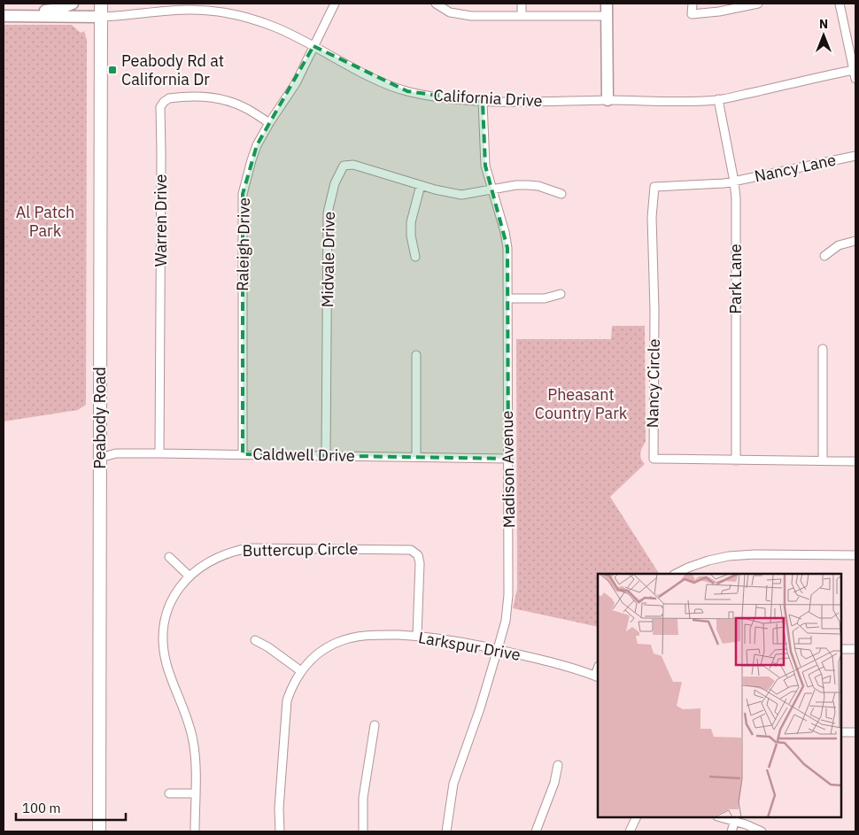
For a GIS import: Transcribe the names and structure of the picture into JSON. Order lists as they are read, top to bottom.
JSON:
{
  "streets": {
    "main road": ["Peabody Road"],
    "street": [
      "California Drive",
      "Nancy Lane",
      "Warren Drive",
      "Raleigh Drive",
      "Midvale Drive",
      "Park Lane",
      "Nancy Circle",
      "Caldwell Drive",
      "Madison Avenue",
      "Buttercup Circle",
      "Larkspur Drive"
    ]
  },
  "crossings": [
    ["California Drive", "Raleigh Drive"],
    ["California Drive", "Park Lane"],
    ["California Drive", "Peabody Road"],
    ["California Drive", "Madison Avenue"],
    ["Nancy Lane", "Park Lane"],
    ["Nancy Lane", "Nancy Circle"],
    ["Warren Drive", "Raleigh Drive"],
    ["Warren Drive", "Caldwell Drive"],
    ["Raleigh Drive", "Caldwell Drive"],
    ["Midvale Drive", "Caldwell Drive"],
    ["Midvale Drive", "Madison Avenue"],
    ["Park Lane", "Nancy Circle"],
    ["Peabody Road", "Caldwell Drive"],
    ["Caldwell Drive", "Madison Avenue"],
    ["Madison Avenue", "Larkspur Drive"],
    ["Buttercup Circle", "Larkspur Drive"]
  ],
  "parks": ["Al Patch Park", "Pheasant Country Park"],
  "places": {
    "transit": ["Peabody Rd at California Dr"]
  },
  "scale_bar": "100 m",
  "north": "top"
}
